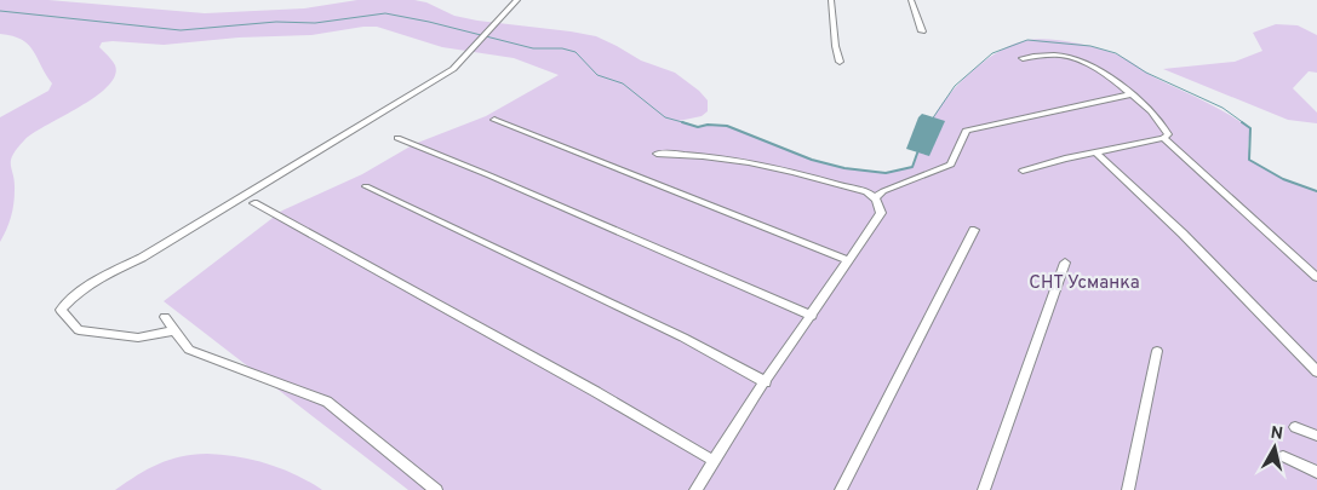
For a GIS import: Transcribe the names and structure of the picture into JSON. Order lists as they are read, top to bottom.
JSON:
{
  "parks": ["СНТ Усманка"],
  "north": "top"
}
